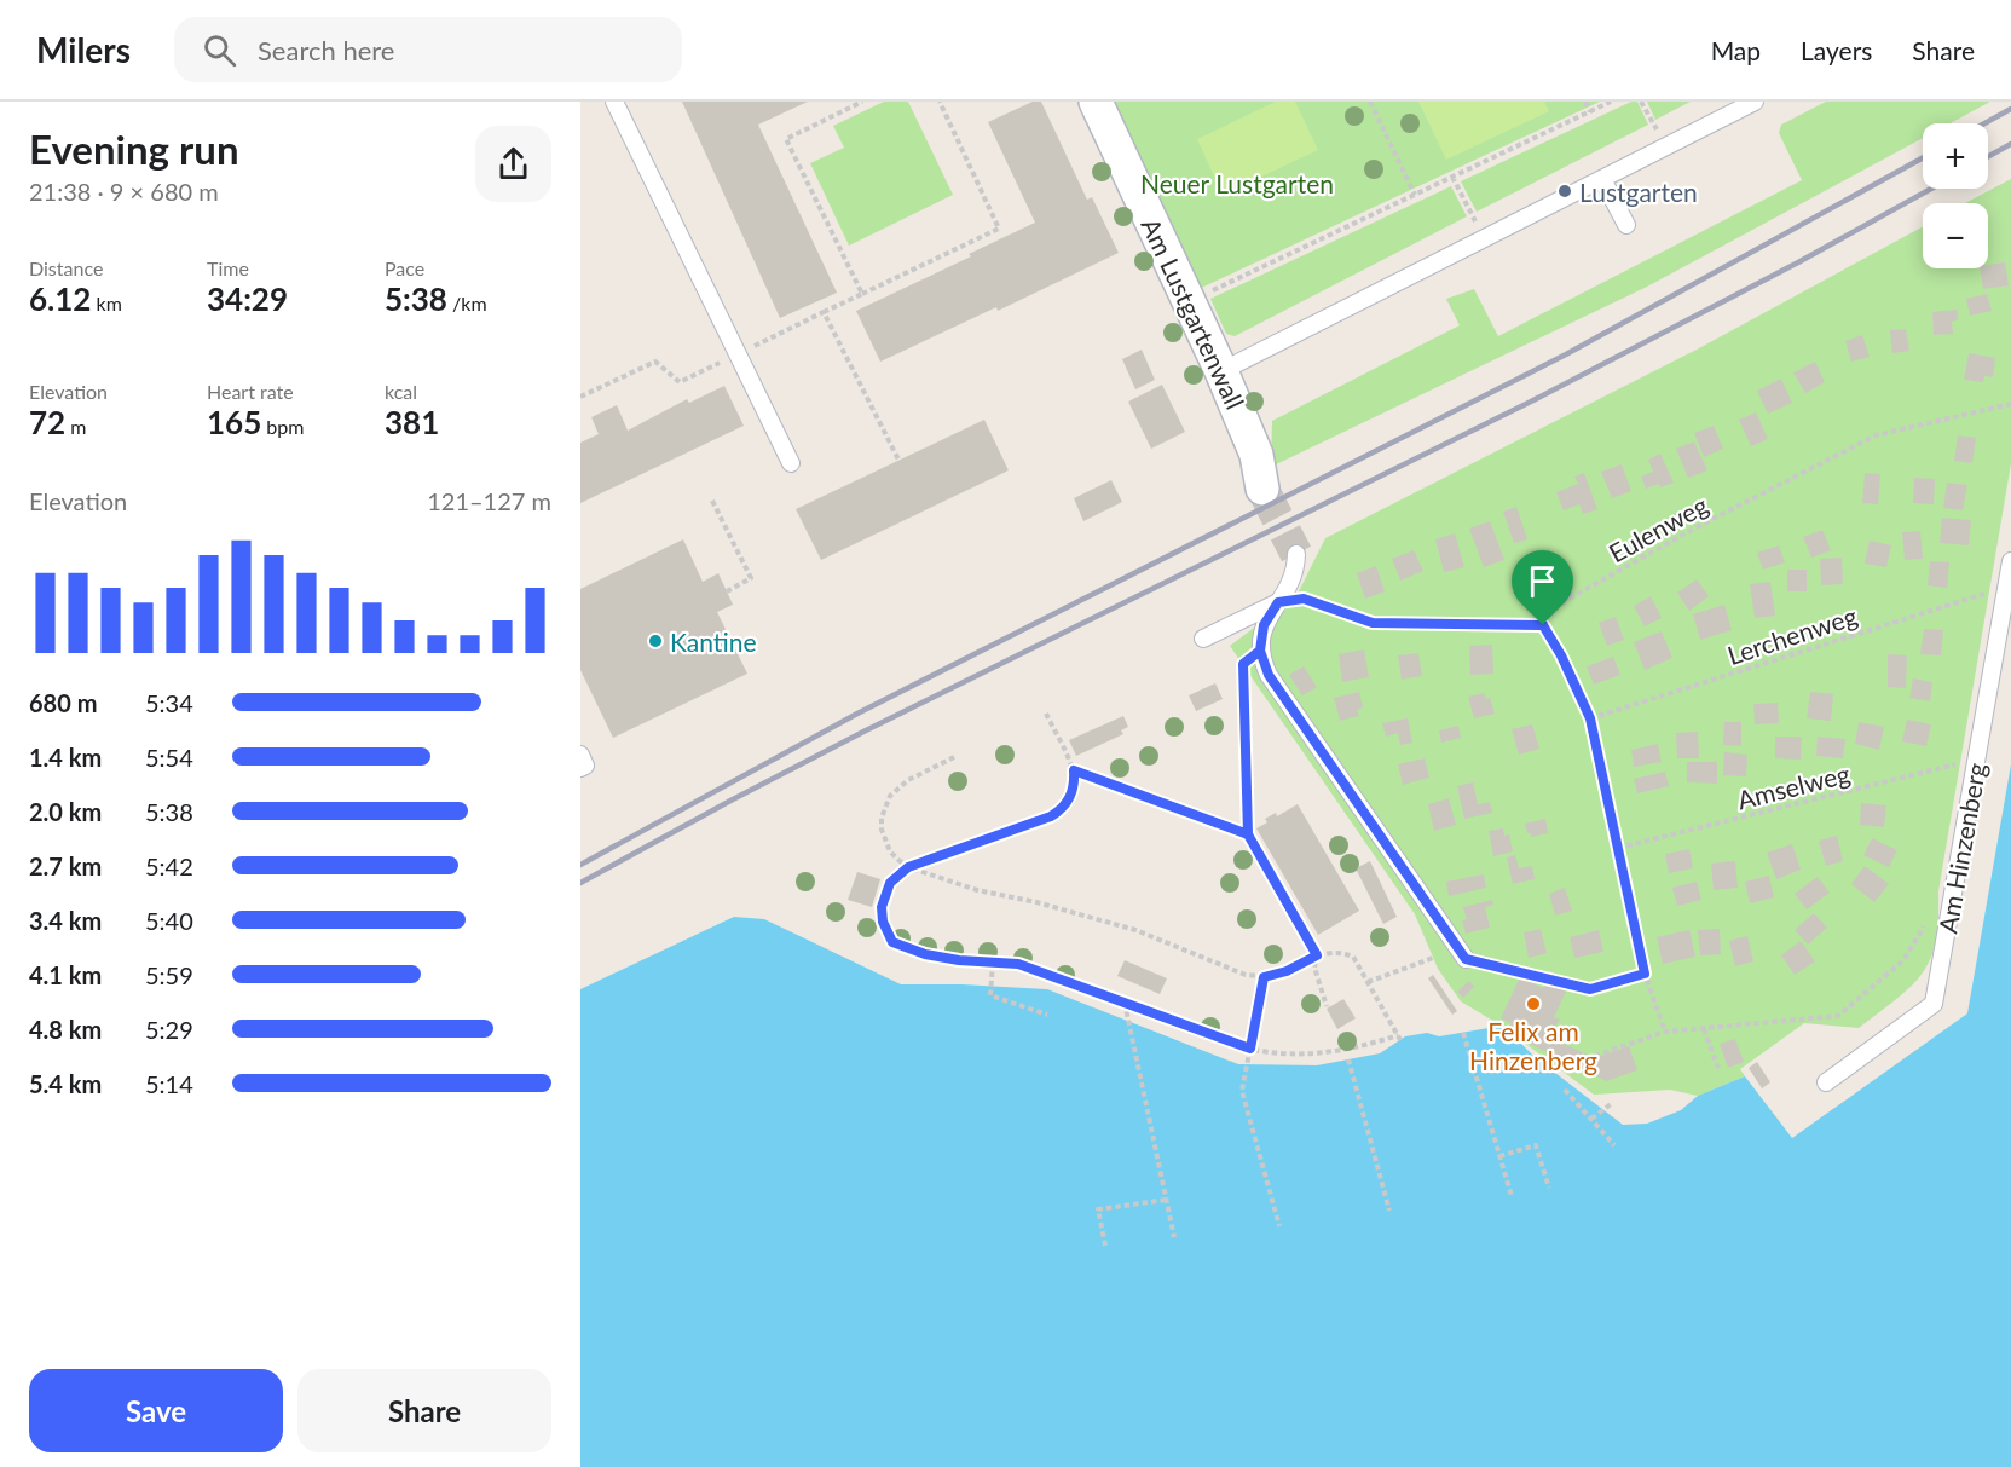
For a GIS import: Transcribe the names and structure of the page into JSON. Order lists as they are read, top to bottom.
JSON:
{
  "streets": {
    "street": ["Am Lustgartenwall"],
    "lane": ["Am Hinzenberg"],
    "path": ["Eulenweg", "Lerchenweg", "Amselweg"]
  },
  "crossings": [
    ["Lerchenweg", "Am Hinzenberg"],
    ["Amselweg", "Am Hinzenberg"]
  ],
  "parks": ["Neuer Lustgarten"],
  "places": ["Lustgarten", "Kantine", "Felix am Hinzenberg"],
  "page": {
    "header": "Milers",
    "search": "Search here",
    "nav": ["Map", "Layers", "Share"],
    "heading": ["Evening run", "21:38 · 9 × 680 m"],
    "map_buttons": ["+", "−"],
    "stats": [
      ["Distance", "6.12 km"],
      ["Time", "34:29"],
      ["Pace", "5:38 /km"],
      ["Elevation", "72 m"],
      ["Heart rate", "165 bpm"],
      ["kcal", "381"]
    ],
    "chart": ["Elevation", "121–127 m"],
    "list": [
      {
        "name": "680 m",
        "note": "5:34"
      },
      {
        "name": "1.4 km",
        "note": "5:54"
      },
      {
        "name": "2.0 km",
        "note": "5:38"
      },
      {
        "name": "2.7 km",
        "note": "5:42"
      },
      {
        "name": "3.4 km",
        "note": "5:40"
      },
      {
        "name": "4.1 km",
        "note": "5:59"
      },
      {
        "name": "4.8 km",
        "note": "5:29"
      },
      {
        "name": "5.4 km",
        "note": "5:14"
      }
    ],
    "buttons": ["Save", "Share"]
  }
}
